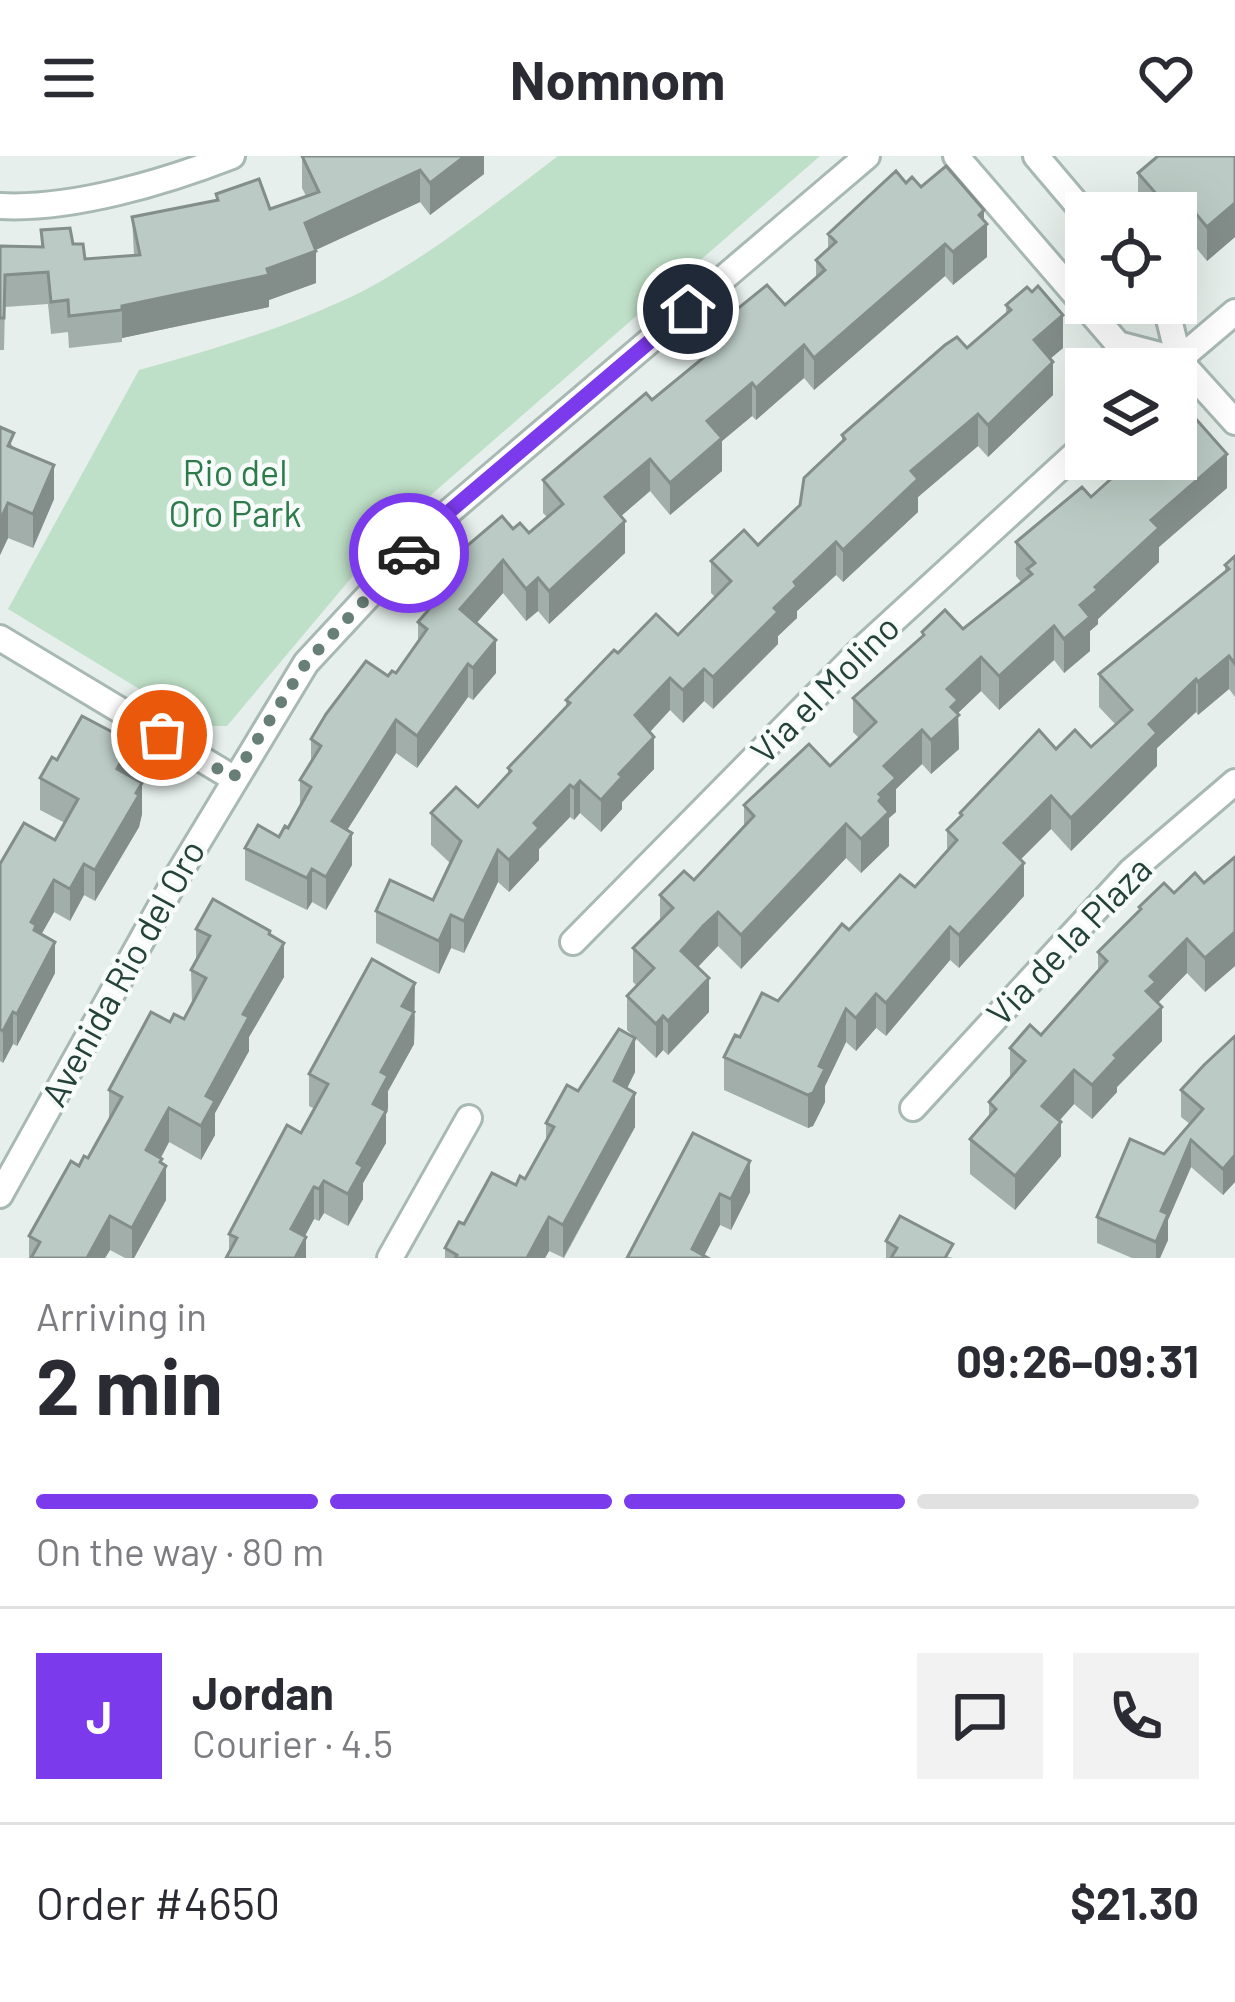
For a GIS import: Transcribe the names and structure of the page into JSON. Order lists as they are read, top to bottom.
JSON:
{
  "streets": {
    "street": ["Via el Molino", "Via de la Plaza", "Avenida Rio del Oro"]
  },
  "parks": ["Rio del Oro Park"],
  "page": {
    "header": "Nomnom",
    "heading": ["2 min", "Arriving in", "09:26–09:31"],
    "panel": [
      "Jordan",
      "Courier · 4.5",
      "Order #4650",
      "$21.30"
    ],
    "bar": "On the way · 80 m",
    "round": "J"
  }
}
